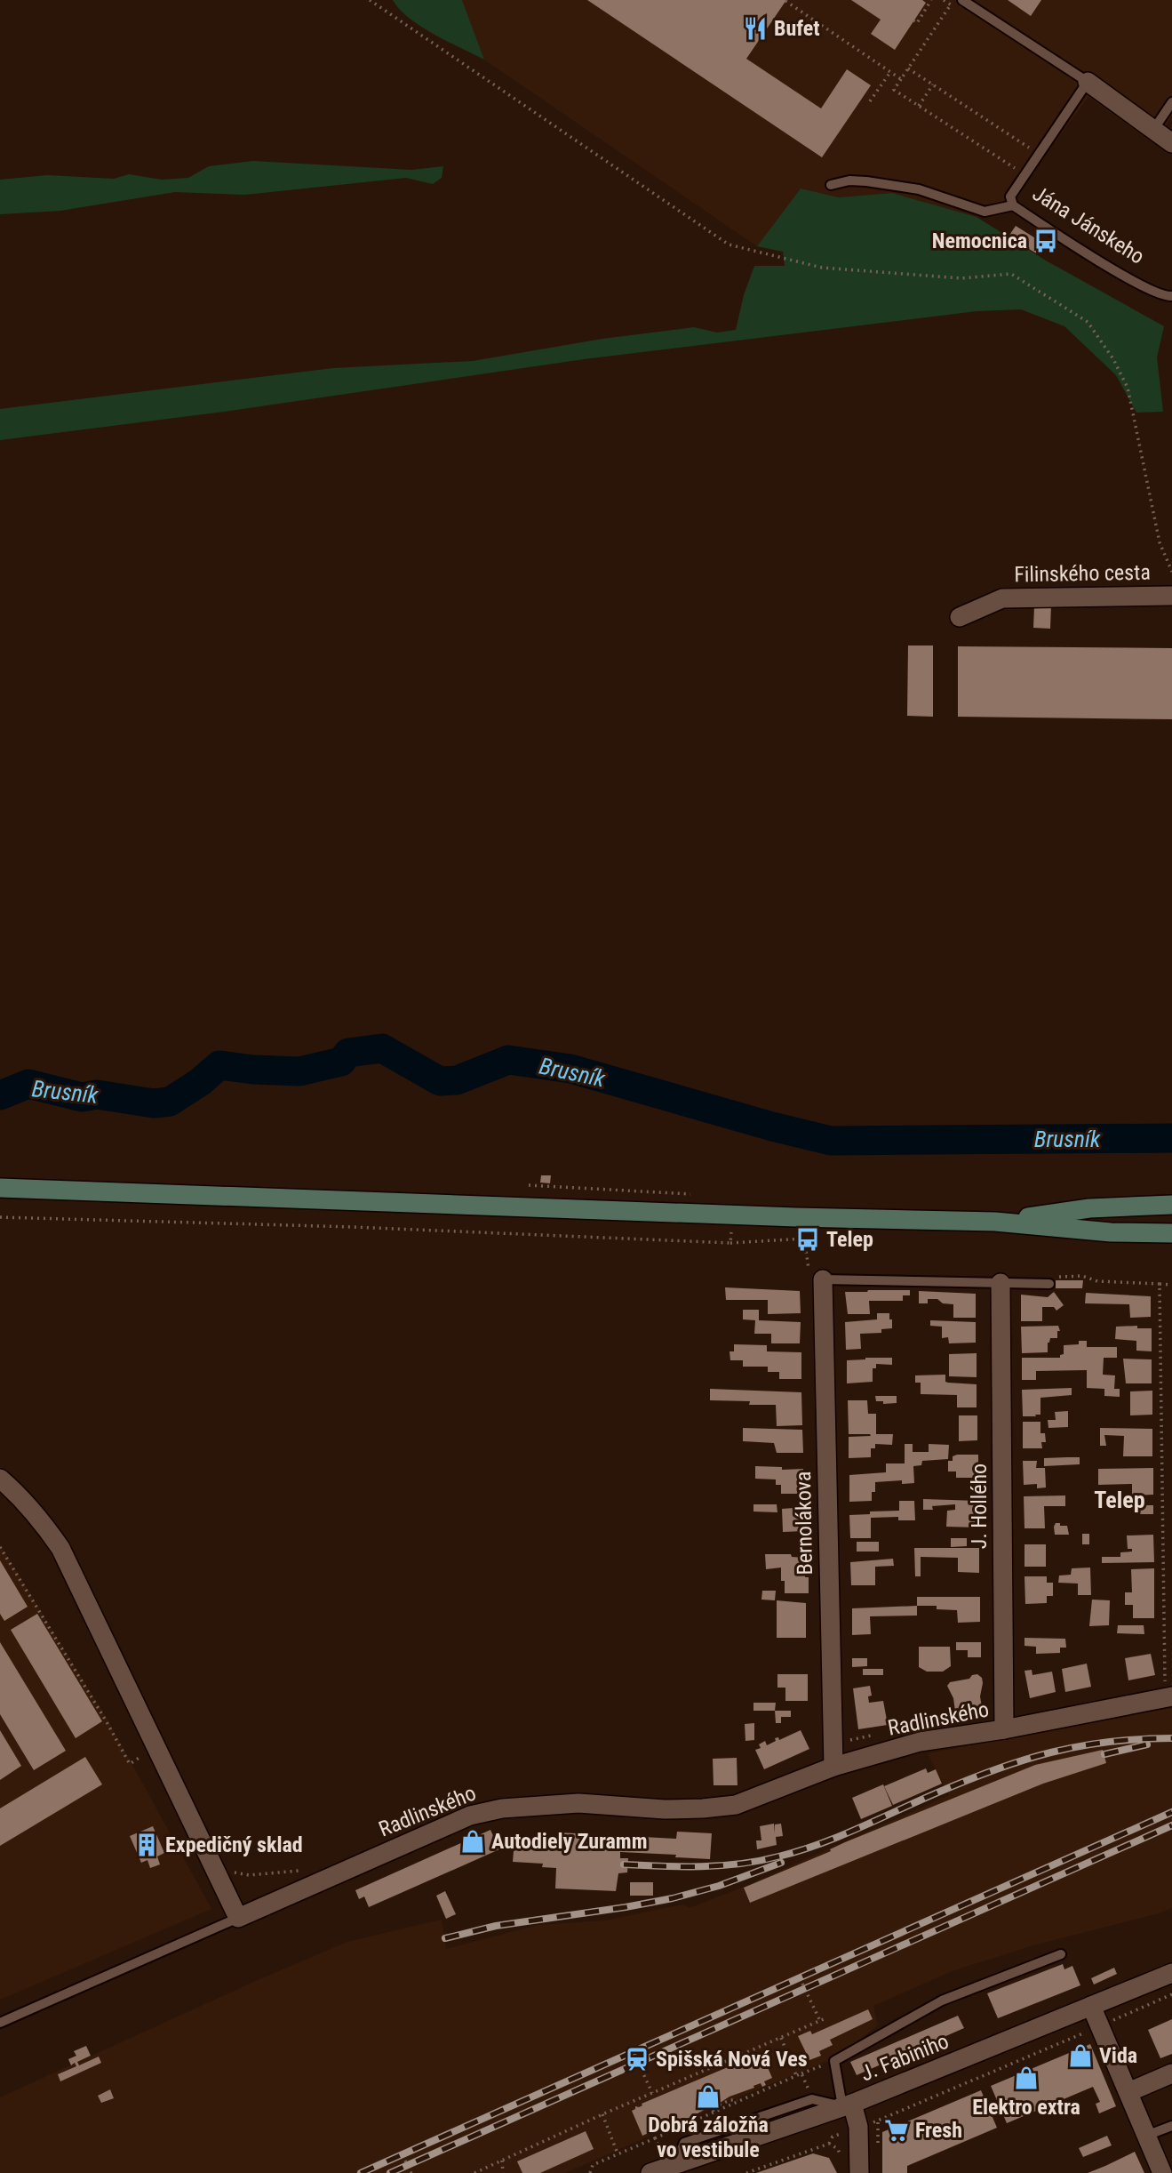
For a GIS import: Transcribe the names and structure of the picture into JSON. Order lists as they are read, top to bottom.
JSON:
{
  "streets": {
    "street": [
      "Filinského cesta",
      "J. Hollého",
      "Bernolákova",
      "Radlinského",
      "J. Fabiniho"
    ],
    "lane": ["Jána Jánskeho"]
  },
  "crossings": [
    ["J. Hollého", "Radlinského"],
    ["Bernolákova", "Radlinského"]
  ],
  "districts": ["Telep"],
  "water": ["Brusník"],
  "places": {
    "restaurant": ["Bufet"],
    "bus stop": ["Nemocnica", "Telep"],
    "shop": [
      "Autodiely Zuramm",
      "Vida",
      "Elektro extra",
      "Dobrá záložňa vo vestibule"
    ],
    "building": ["Expedičný sklad"],
    "station": ["Spišská Nová Ves"],
    "supermarket": ["Fresh"]
  }
}
